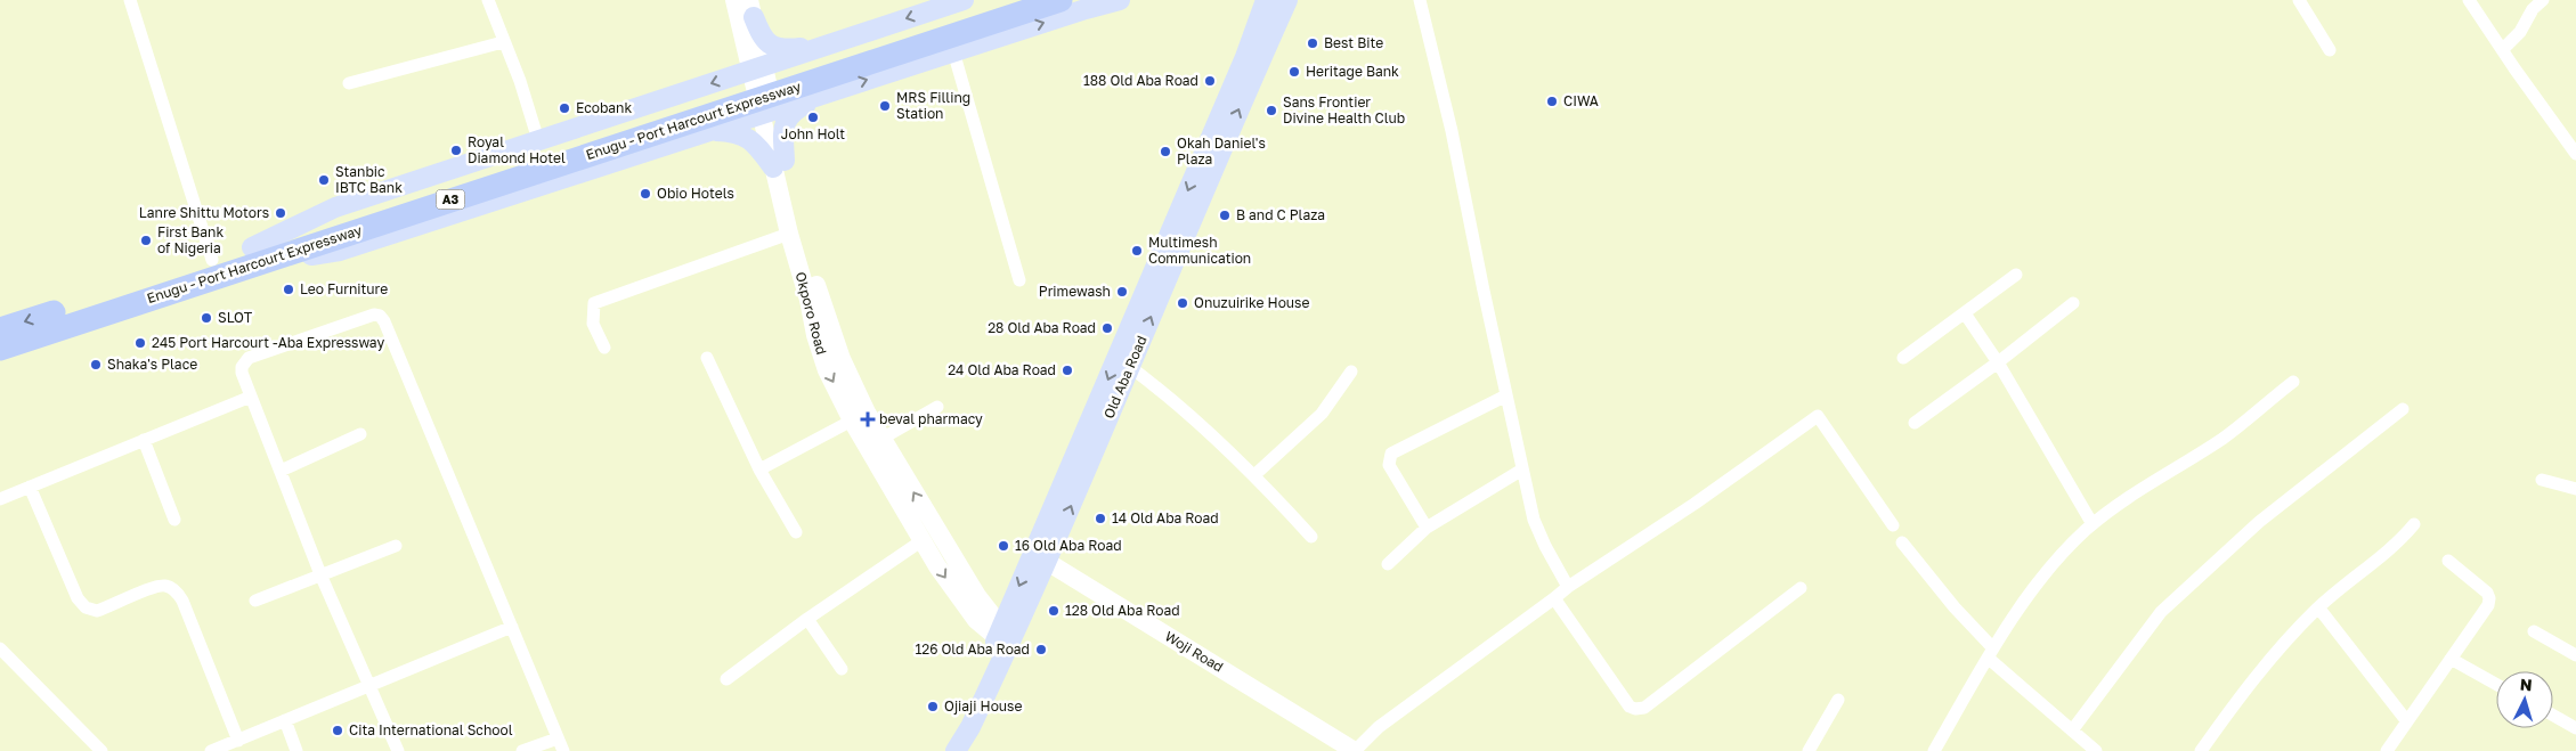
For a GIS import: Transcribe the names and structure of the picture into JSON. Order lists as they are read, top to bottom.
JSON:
{
  "streets": {
    "highway": ["Enugu - Port Harcourt Expressway", "A3"],
    "main road": ["Okporo Road", "Old Aba Road", "Woji Road"]
  },
  "crossings": [
    ["Okporo Road", "Old Aba Road"],
    ["Old Aba Road", "Woji Road"]
  ],
  "places": {
    "other": [
      "Best Bite",
      "Heritage Bank",
      "188 Old Aba Road",
      "CIWA",
      "MRS Filling Station",
      "Ecobank",
      "Sans Frontier Divine Health Club",
      "John Holt",
      "Royal Diamond Hotel",
      "Okah Daniel's Plaza",
      "Stanbic IBTC Bank",
      "Obio Hotels",
      "Lanre Shittu Motors",
      "B and C Plaza",
      "First Bank of Nigeria",
      "Multimesh Communication",
      "Leo Furniture",
      "Primewash",
      "Onuzuirike House",
      "SLOT",
      "28 Old Aba Road",
      "245 Port Harcourt -Aba Expressway",
      "Shaka's Place",
      "24 Old Aba Road",
      "14 Old Aba Road",
      "16 Old Aba Road",
      "128 Old Aba Road",
      "126 Old Aba Road",
      "Ojiaji House",
      "Cita International School"
    ],
    "health": ["beval pharmacy"]
  },
  "north": "top"
}
